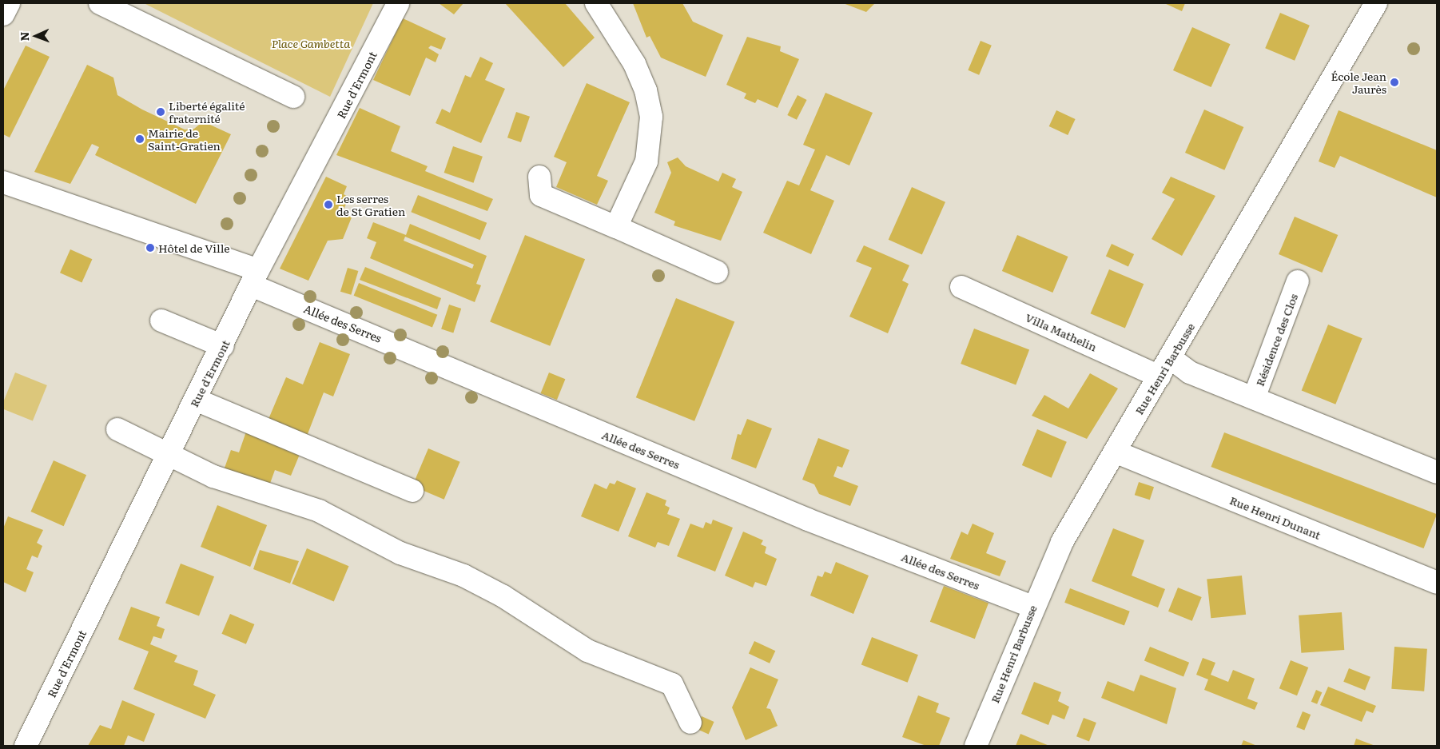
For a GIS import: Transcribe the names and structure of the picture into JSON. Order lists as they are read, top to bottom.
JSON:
{
  "streets": {
    "street": [
      "Rue d'Ermont",
      "Allée des Serres",
      "Villa Mathelin",
      "Résidence des Clos",
      "Rue Henri Barbusse",
      "Rue Henri Dunant"
    ]
  },
  "crossings": [
    ["Rue d'Ermont", "Allée des Serres"],
    ["Allée des Serres", "Rue Henri Barbusse"],
    ["Villa Mathelin", "Rue Henri Barbusse"],
    ["Rue Henri Barbusse", "Rue Henri Dunant"]
  ],
  "parks": ["Place Gambetta"],
  "places": [
    "École Jean Jaurès",
    "Liberté égalité fraternité",
    "Mairie de Saint-Gratien",
    "Les serres de St Gratien",
    "Hôtel de Ville"
  ],
  "north": "left"
}
